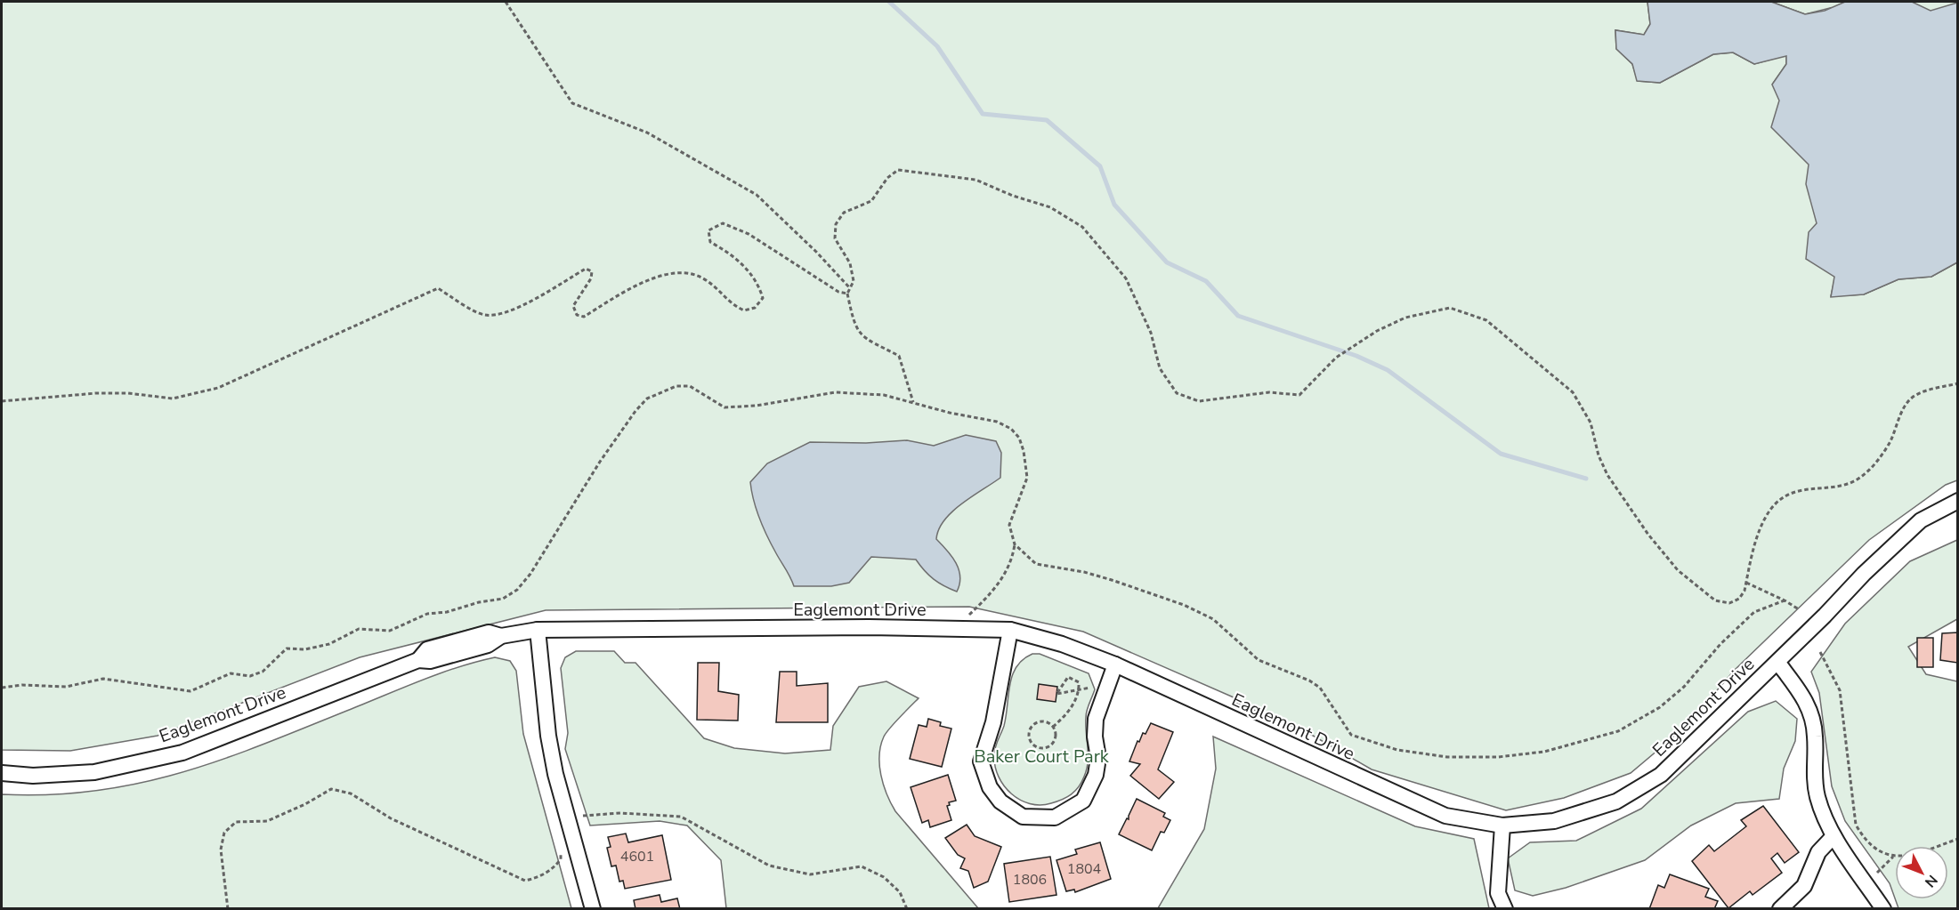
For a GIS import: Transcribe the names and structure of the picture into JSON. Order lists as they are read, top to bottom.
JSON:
{
  "streets": {
    "street": ["Eaglemont Drive"]
  },
  "parks": ["Baker Court Park"],
  "house_numbers": ["4601", "1804", "1806"],
  "north": "bottom right"
}
